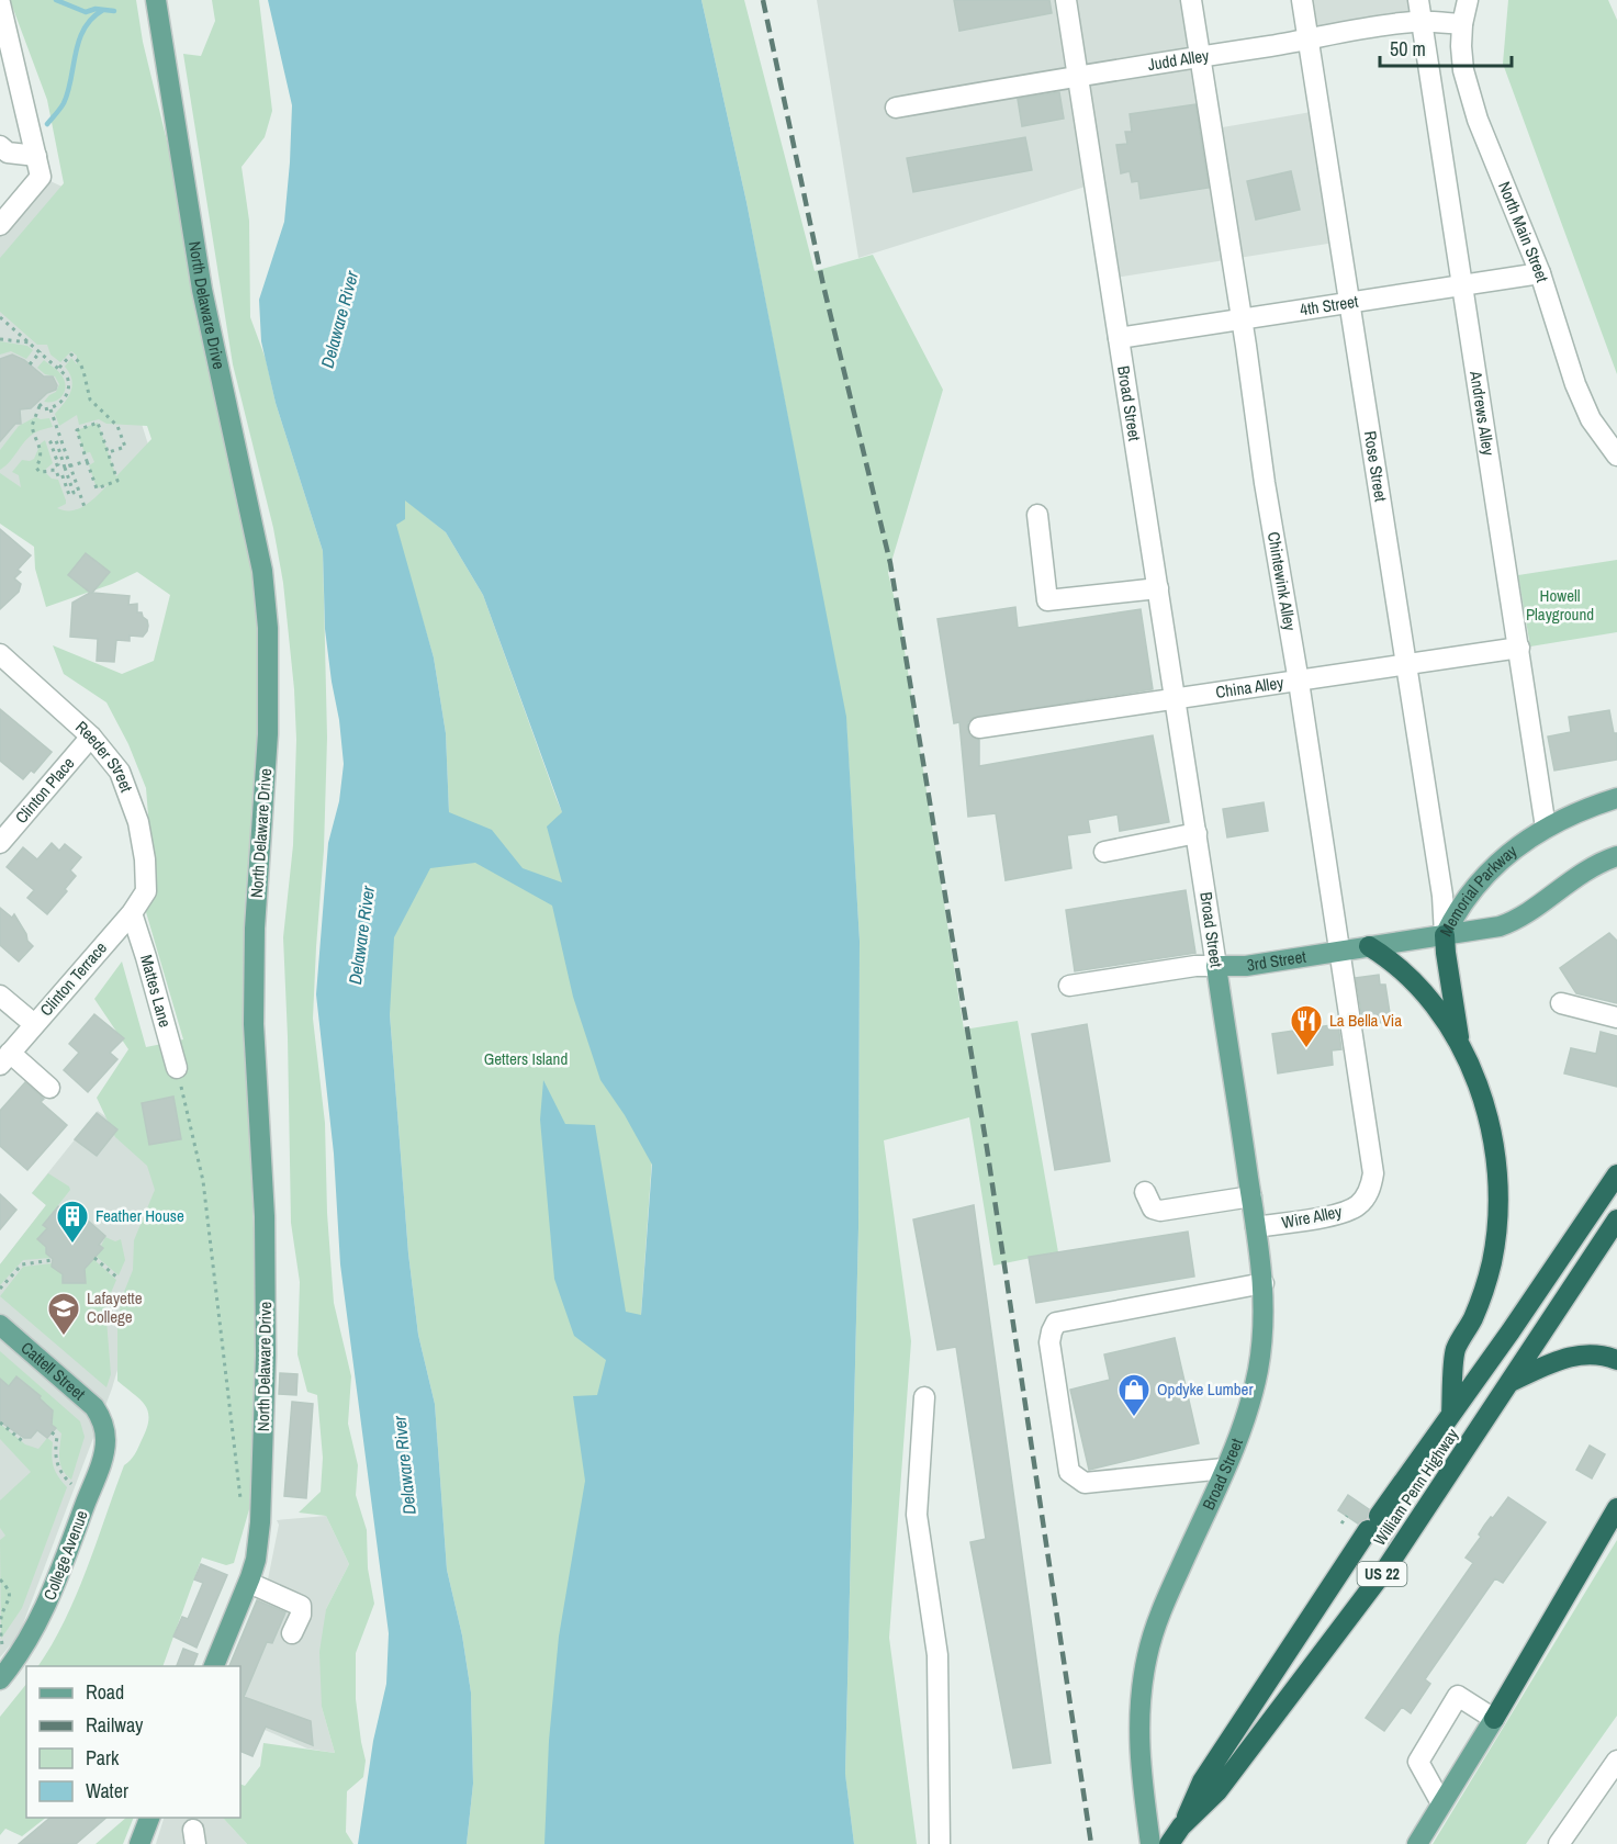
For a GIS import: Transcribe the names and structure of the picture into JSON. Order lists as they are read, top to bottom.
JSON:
{
  "streets": {
    "highway": ["William Penn Highway", "US 22"],
    "main road": [
      "North Delaware Drive",
      "Broad Street",
      "Memorial Parkway",
      "3rd Street",
      "Cattell Street",
      "College Avenue"
    ],
    "street": [
      "Judd Alley",
      "North Main Street",
      "4th Street",
      "Andrews Alley",
      "Rose Street",
      "Chintewink Alley",
      "China Alley",
      "Reeder Street",
      "Clinton Place",
      "Clinton Terrace",
      "Mattes Lane",
      "Wire Alley"
    ]
  },
  "crossings": [
    ["Judd Alley", "North Main Street"],
    ["Judd Alley", "Broad Street"],
    ["Judd Alley", "Andrews Alley"],
    ["Judd Alley", "Rose Street"],
    ["Judd Alley", "Chintewink Alley"],
    ["North Main Street", "4th Street"],
    ["4th Street", "Broad Street"],
    ["4th Street", "Andrews Alley"],
    ["4th Street", "Rose Street"],
    ["4th Street", "Chintewink Alley"],
    ["Broad Street", "China Alley"],
    ["Broad Street", "3rd Street"],
    ["Broad Street", "Wire Alley"],
    ["Andrews Alley", "China Alley"],
    ["Andrews Alley", "Memorial Parkway"],
    ["Rose Street", "China Alley"],
    ["Rose Street", "Memorial Parkway"],
    ["Rose Street", "3rd Street"],
    ["Chintewink Alley", "China Alley"],
    ["Chintewink Alley", "3rd Street"],
    ["Chintewink Alley", "Wire Alley"],
    ["Reeder Street", "Clinton Place"],
    ["Reeder Street", "Clinton Terrace"],
    ["Memorial Parkway", "3rd Street"],
    ["Clinton Terrace", "Mattes Lane"],
    ["Cattell Street", "College Avenue"]
  ],
  "water": ["Delaware River"],
  "parks": ["Howell Playground", "Getters Island"],
  "places": {
    "restaurant": ["La Bella Via"],
    "building": ["Feather House"],
    "school or university": ["Lafayette College"],
    "shop": ["Opdyke Lumber"]
  },
  "legend": [
    "Road",
    "Railway",
    "Park",
    "Water"
  ],
  "scale_bar": "50 m"
}
